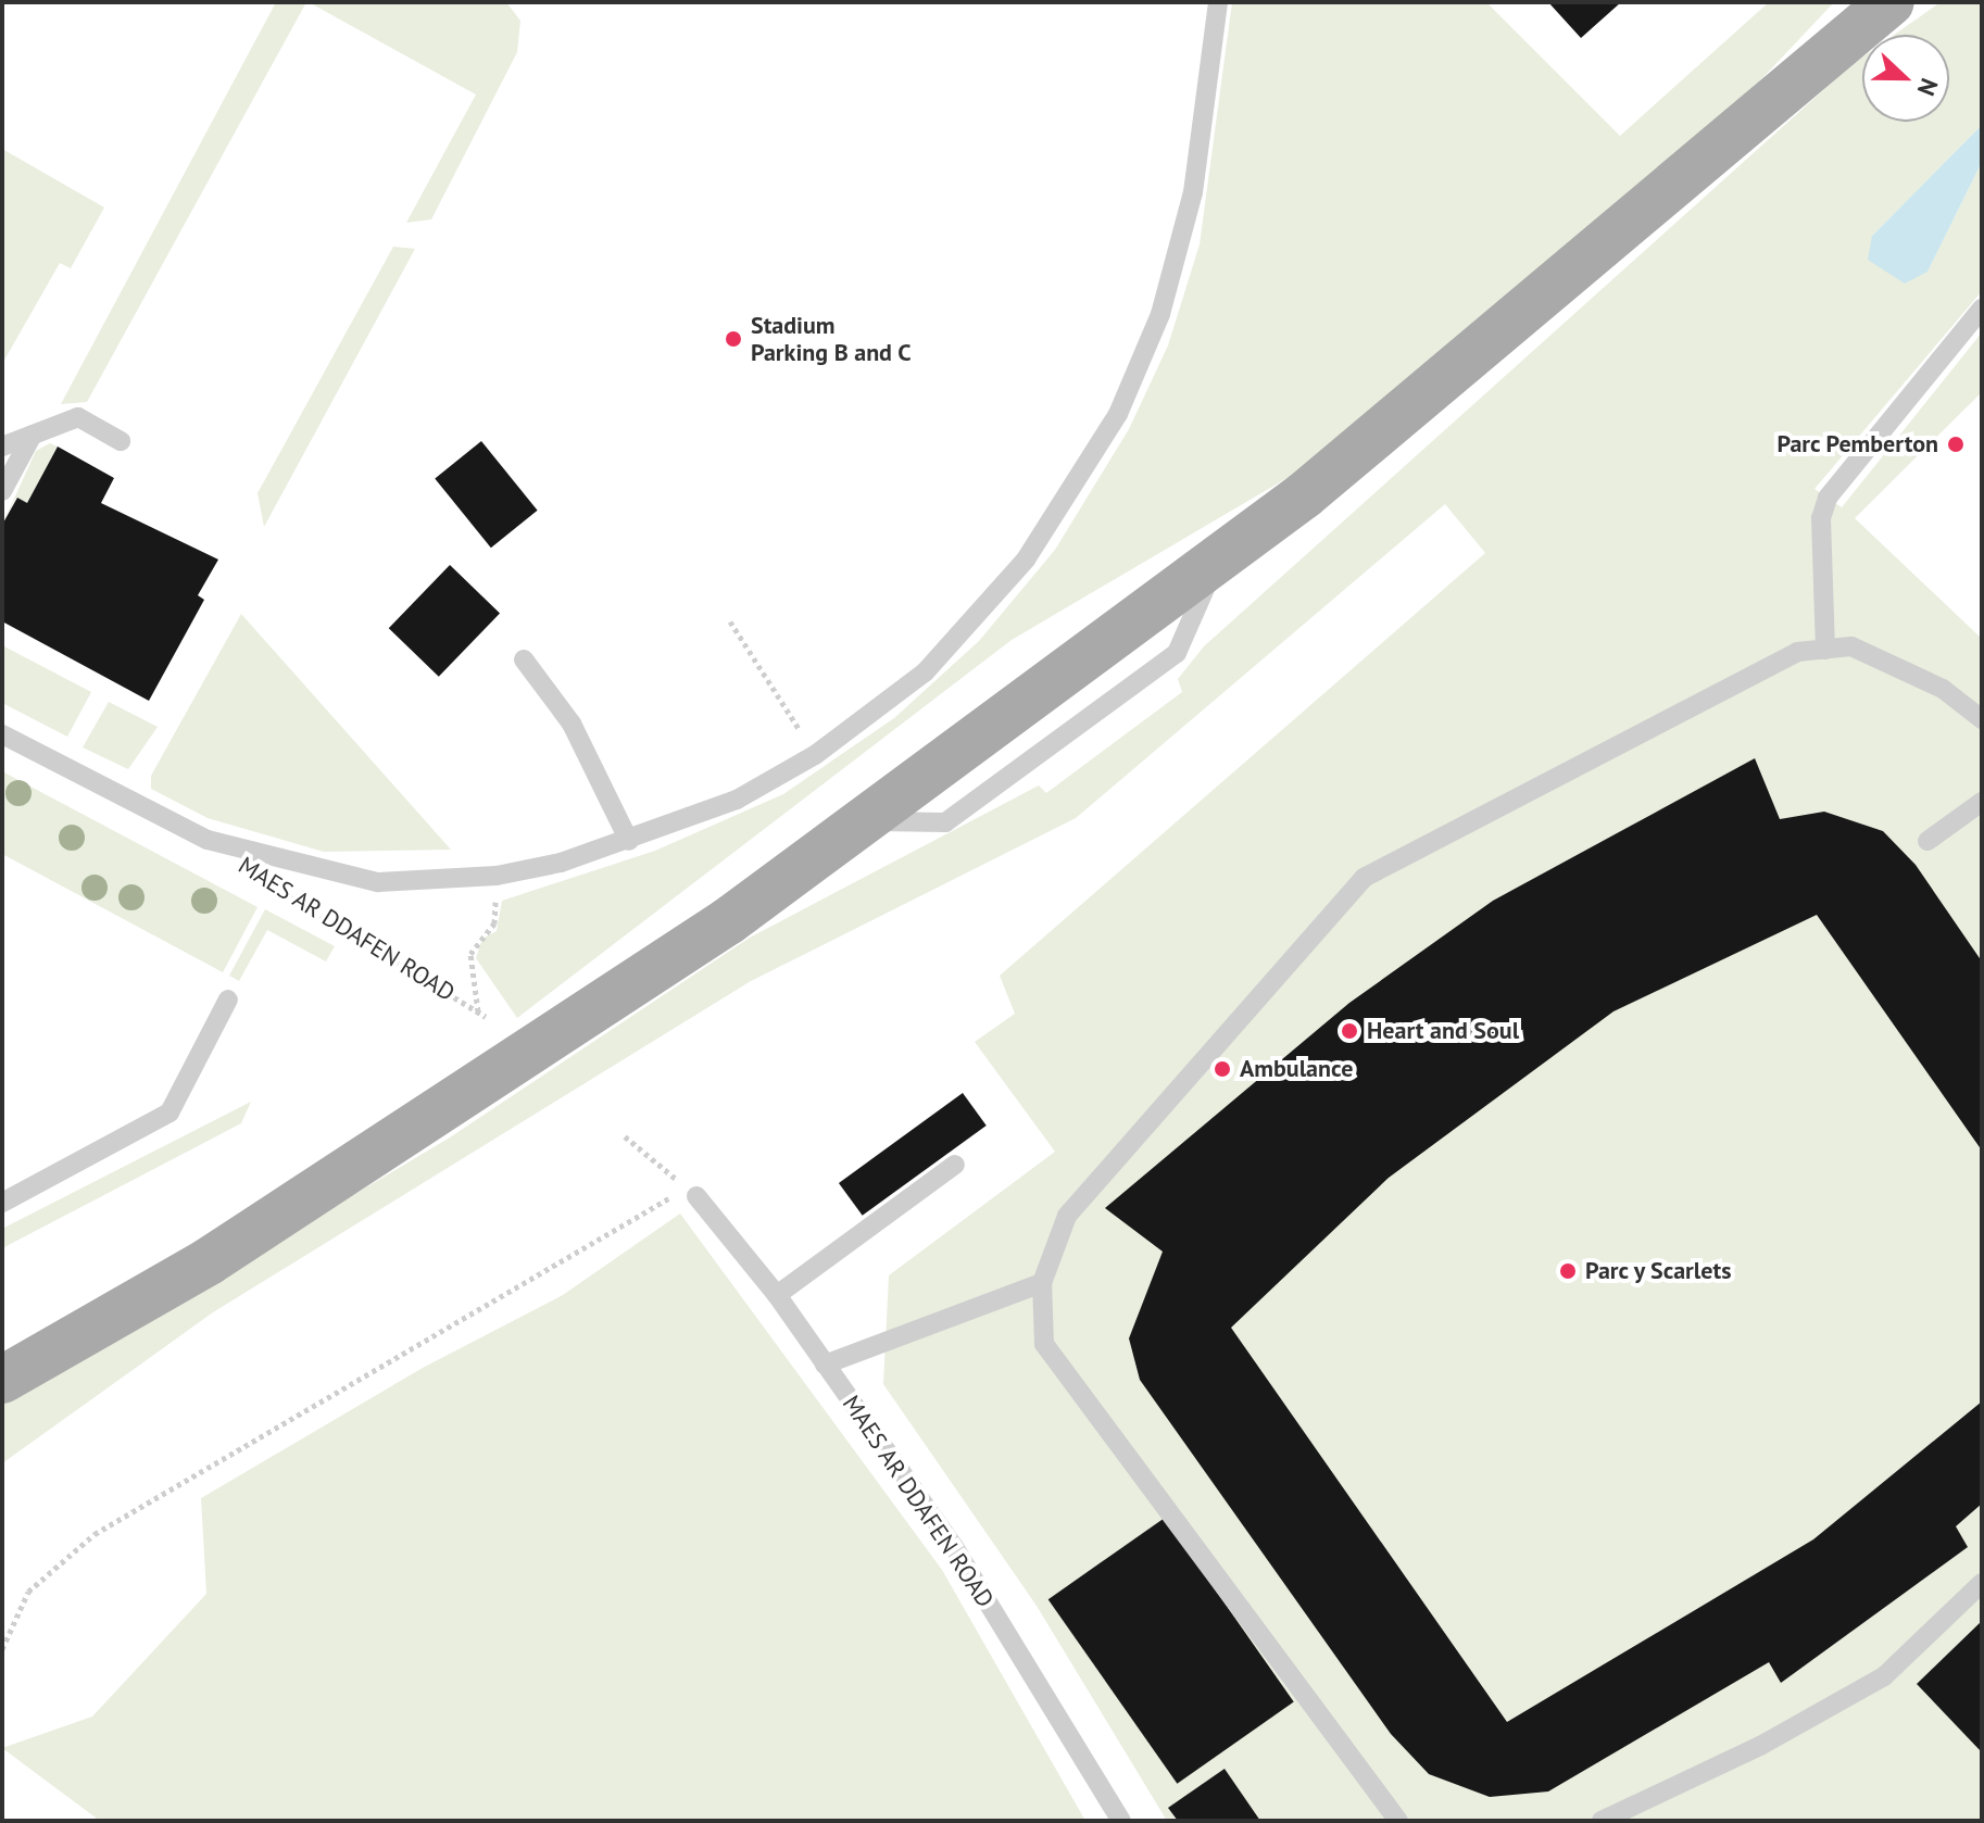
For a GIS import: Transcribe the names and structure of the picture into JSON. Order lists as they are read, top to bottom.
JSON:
{
  "streets": {
    "lane": ["MAES AR DDAFEN ROAD"]
  },
  "places": [
    "Stadium Parking B and C",
    "Parc Pemberton",
    "Heart and Soul",
    "Ambulance",
    "Parc y Scarlets"
  ],
  "north": "right"
}
